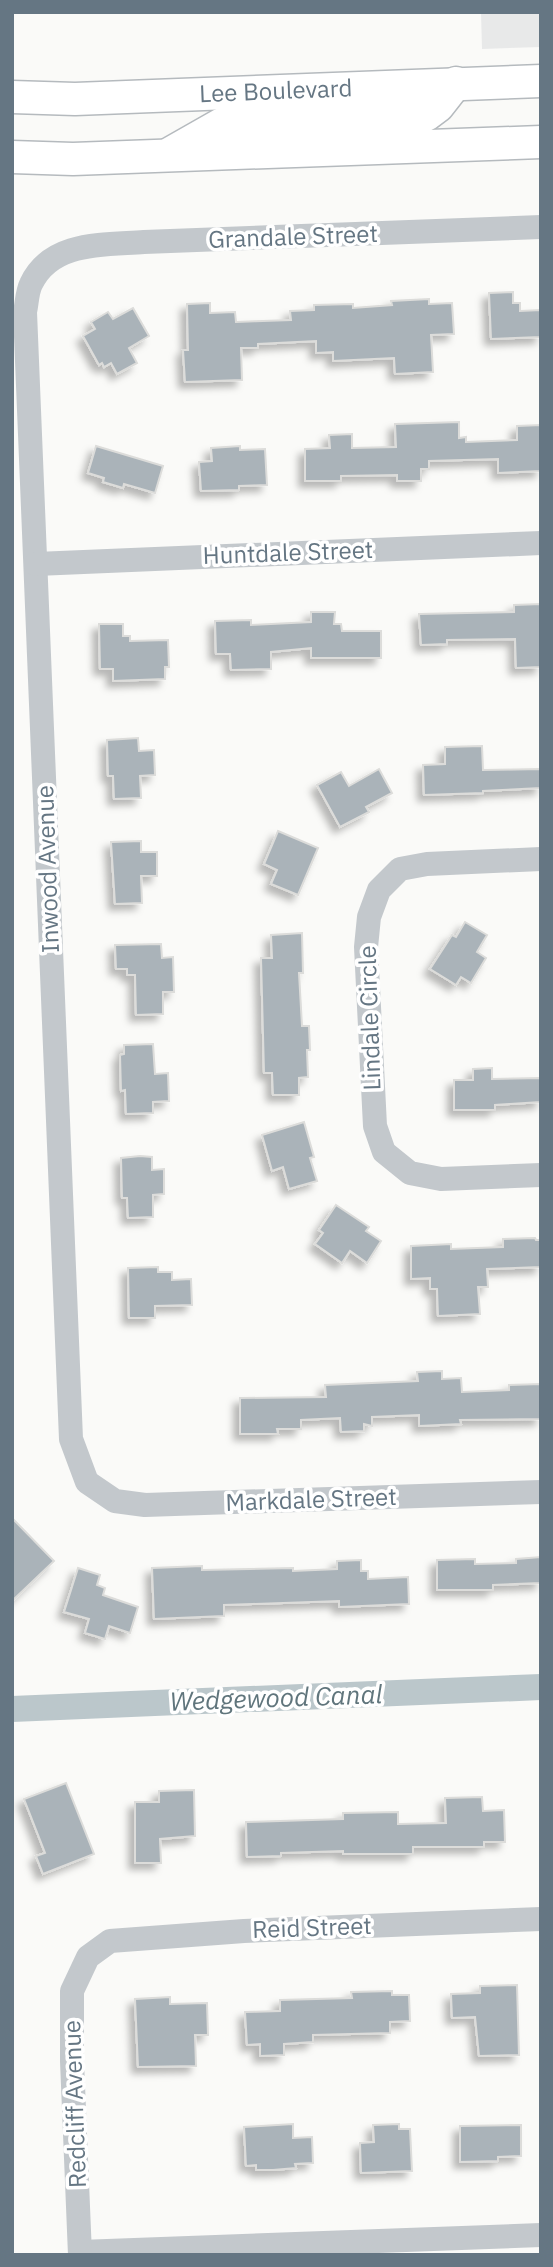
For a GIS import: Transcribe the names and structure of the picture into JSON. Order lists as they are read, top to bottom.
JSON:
{
  "streets": {
    "main road": ["Lee Boulevard"],
    "street": [
      "Grandale Street",
      "Huntdale Street",
      "Inwood Avenue",
      "Lindale Circle",
      "Markdale Street",
      "Reid Street",
      "Redcliff Avenue"
    ]
  },
  "crossings": [
    ["Grandale Street", "Inwood Avenue"],
    ["Huntdale Street", "Inwood Avenue"],
    ["Inwood Avenue", "Markdale Street"],
    ["Reid Street", "Redcliff Avenue"]
  ],
  "water": ["Wedgewood Canal"]
}
